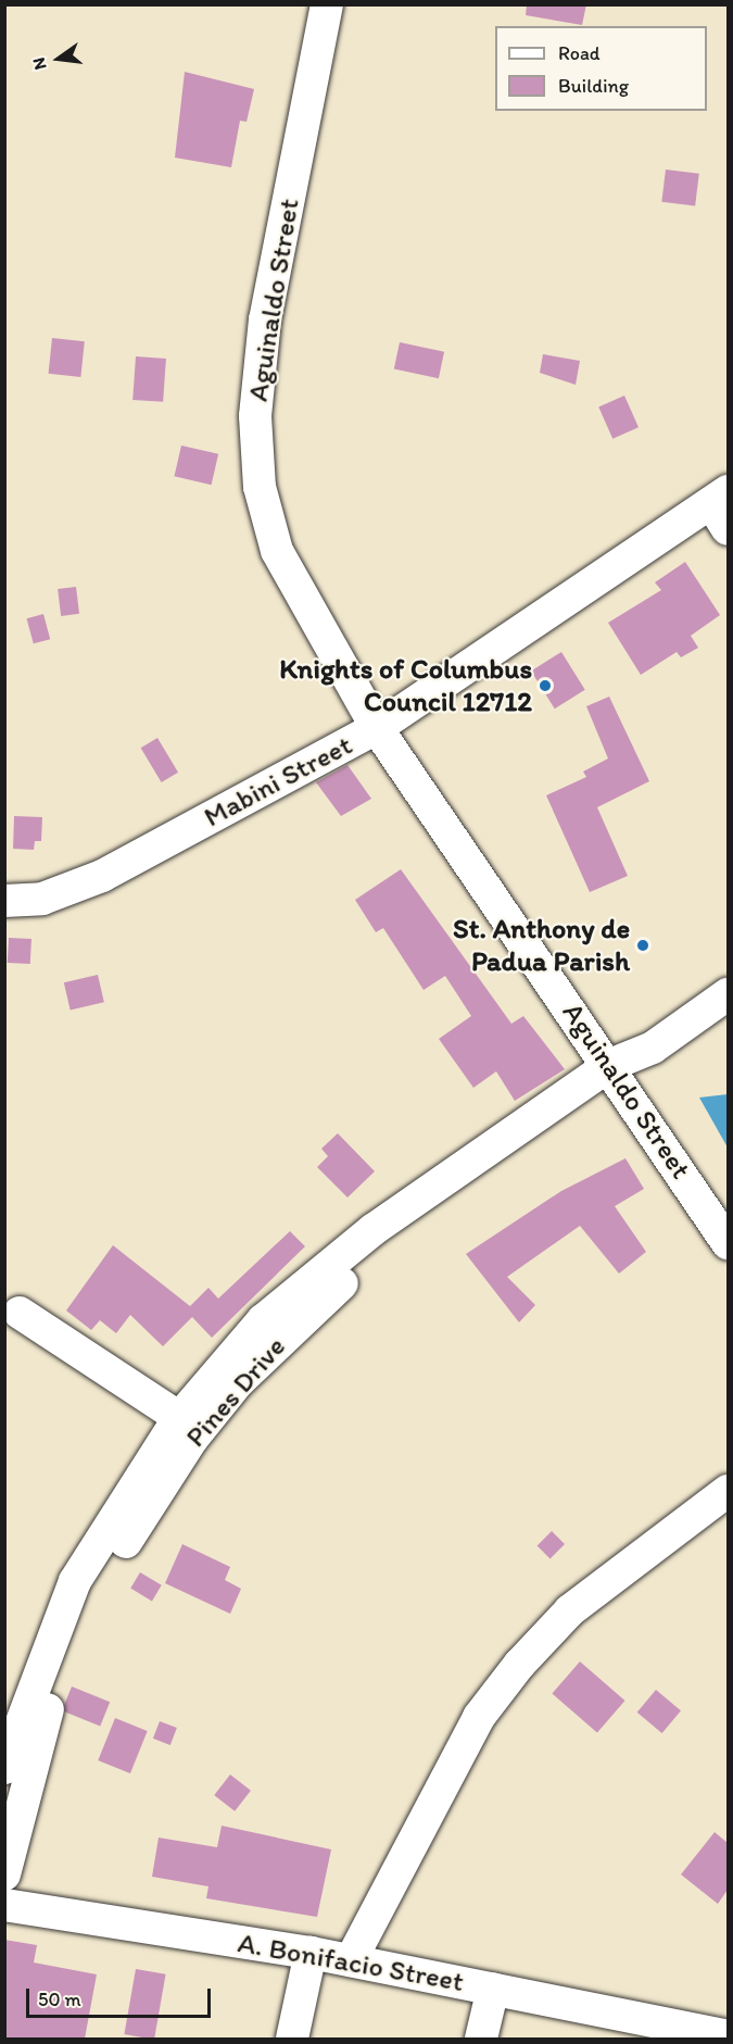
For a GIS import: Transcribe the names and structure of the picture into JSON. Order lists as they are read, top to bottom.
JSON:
{
  "streets": {
    "street": [
      "Aguinaldo Street",
      "Mabini Street",
      "Pines Drive",
      "A. Bonifacio Street"
    ]
  },
  "crossings": [
    ["Aguinaldo Street", "Mabini Street"],
    ["Aguinaldo Street", "Pines Drive"]
  ],
  "places": ["Knights of Columbus Council 12712", "St. Anthony de Padua Parish"],
  "legend": ["Road", "Building"],
  "scale_bar": "50 m",
  "north": "left"
}
